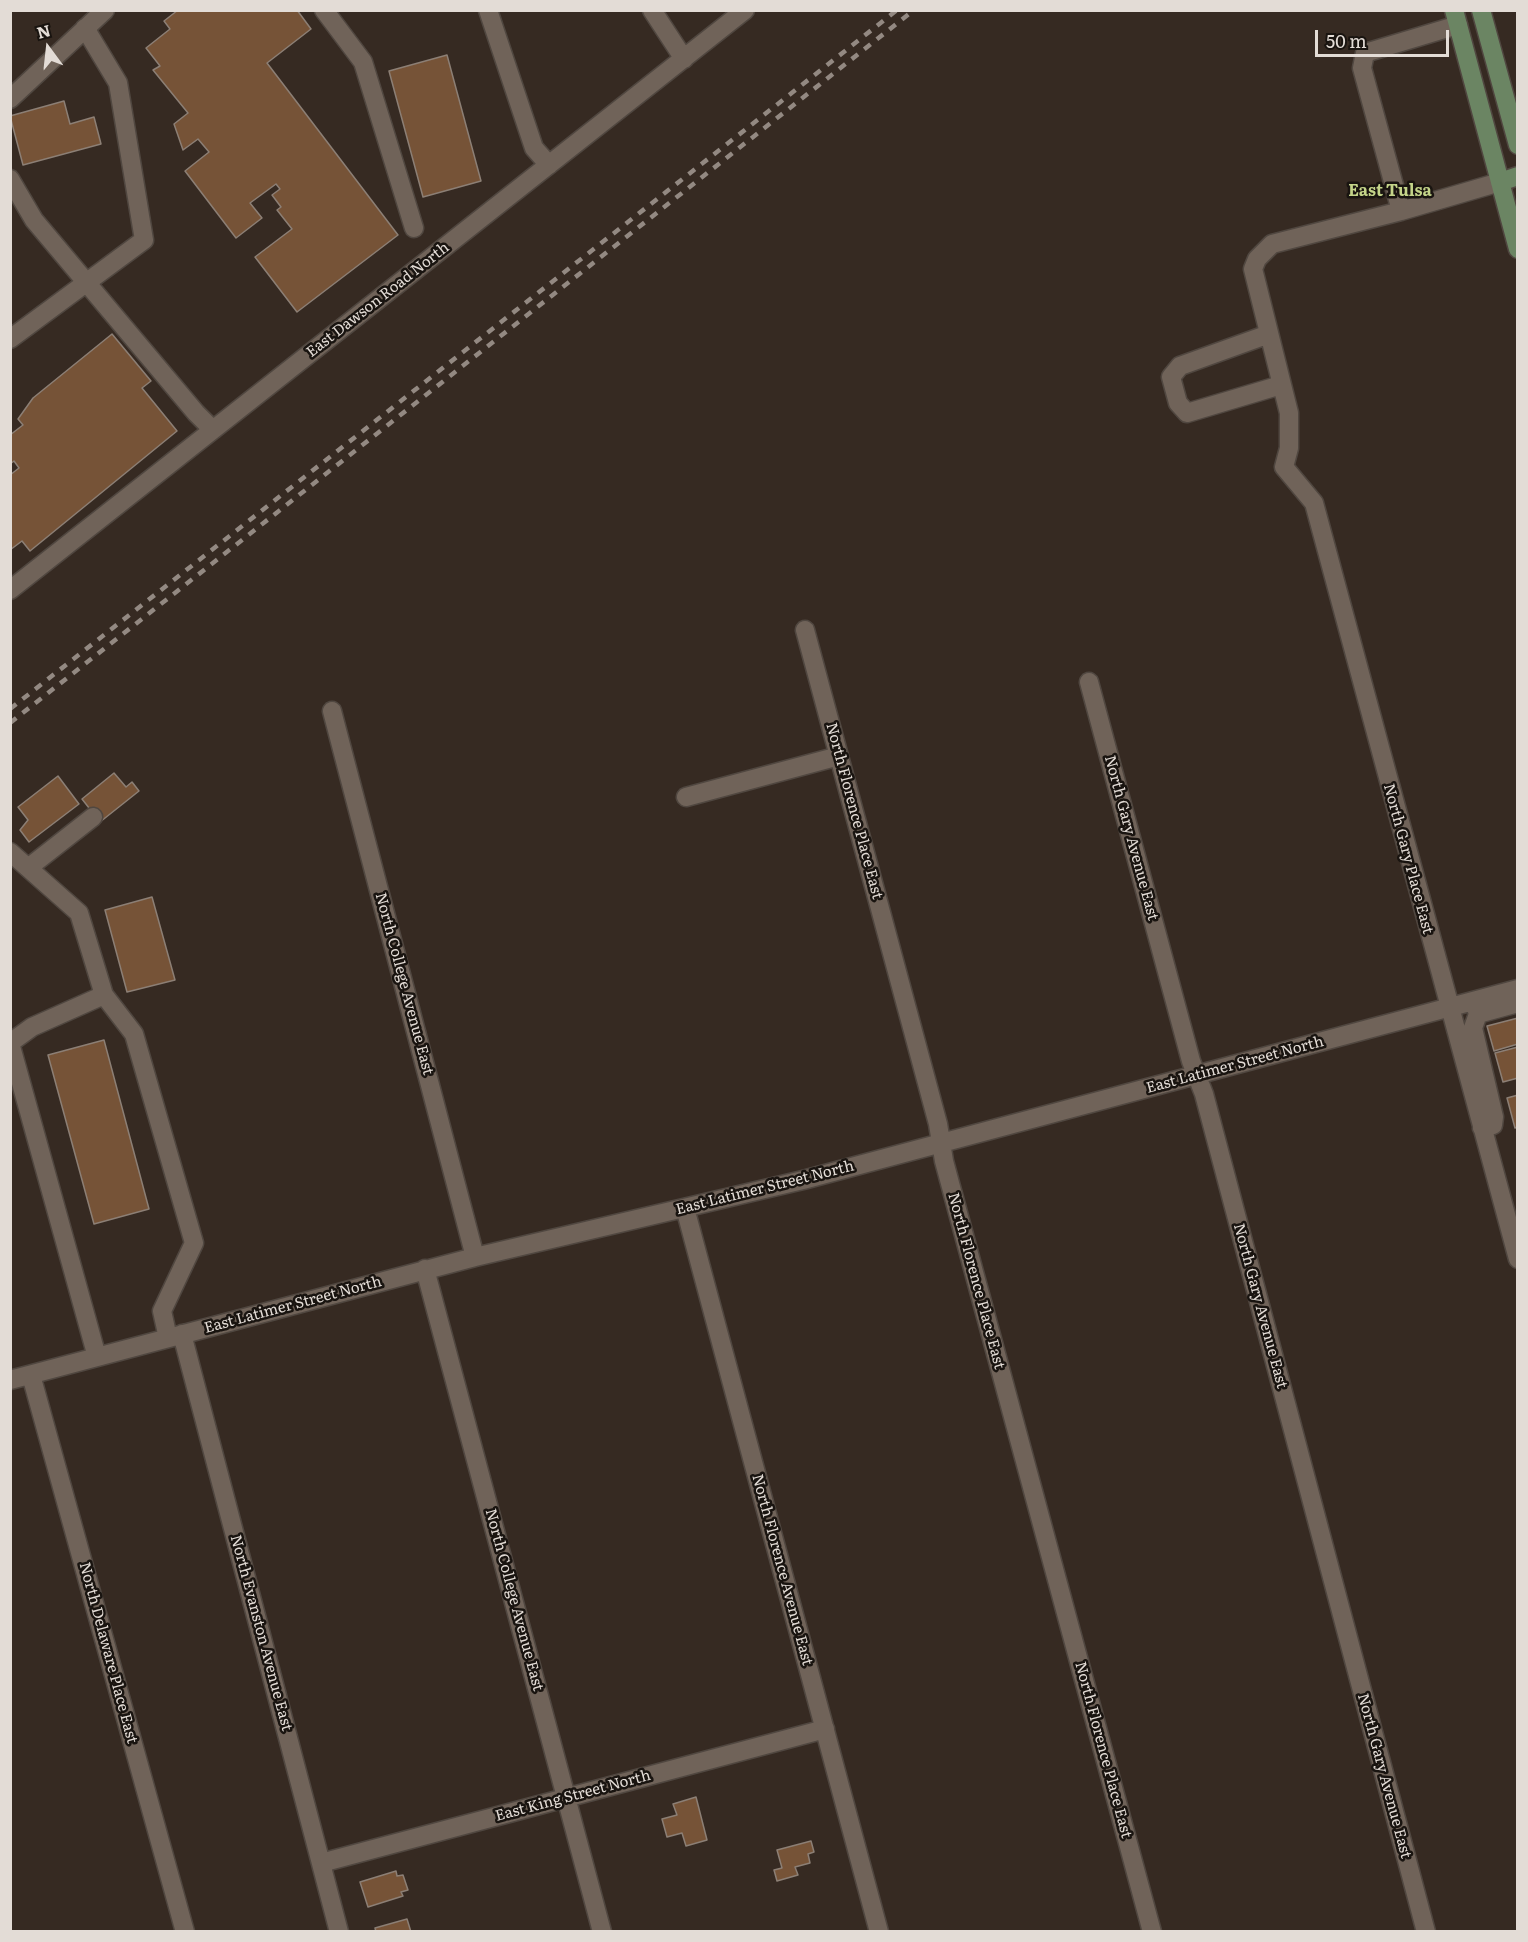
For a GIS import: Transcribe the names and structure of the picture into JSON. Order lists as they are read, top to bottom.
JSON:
{
  "streets": {
    "street": [
      "East Dawson Road North",
      "North Florence Place East",
      "North Gary Avenue East",
      "North Gary Place East",
      "North College Avenue East",
      "East Latimer Street North",
      "North Florence Avenue East",
      "North Evanston Avenue East",
      "North Delaware Place East",
      "East King Street North"
    ]
  },
  "crossings": [
    ["North Florence Place East", "East Latimer Street North"],
    ["North Gary Avenue East", "East Latimer Street North"],
    ["North Gary Place East", "East Latimer Street North"],
    ["North College Avenue East", "East Latimer Street North"],
    ["North College Avenue East", "East King Street North"],
    ["East Latimer Street North", "North Florence Avenue East"],
    ["East Latimer Street North", "North Evanston Avenue East"],
    ["East Latimer Street North", "North Delaware Place East"],
    ["North Florence Avenue East", "East King Street North"],
    ["North Evanston Avenue East", "East King Street North"]
  ],
  "districts": ["East Tulsa"],
  "scale_bar": "50 m",
  "north": "top"
}
